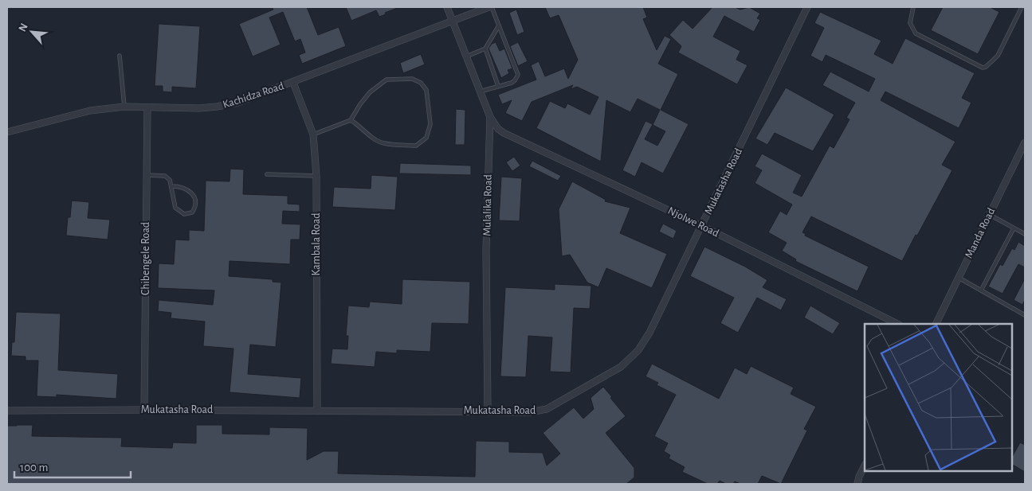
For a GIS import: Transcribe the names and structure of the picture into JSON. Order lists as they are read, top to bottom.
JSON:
{
  "streets": {
    "street": [
      "Kachidza Road",
      "Mukatasha Road",
      "Mulalika Road",
      "Njolwe Road",
      "Manda Road",
      "Kambala Road",
      "Chibengele Road"
    ]
  },
  "crossings": [
    ["Kachidza Road", "Mulalika Road"],
    ["Kachidza Road", "Kambala Road"],
    ["Kachidza Road", "Chibengele Road"],
    ["Mukatasha Road", "Mulalika Road"],
    ["Mukatasha Road", "Njolwe Road"],
    ["Mukatasha Road", "Kambala Road"],
    ["Mukatasha Road", "Chibengele Road"],
    ["Mulalika Road", "Njolwe Road"]
  ],
  "scale_bar": "100 m",
  "north": "top left"
}
